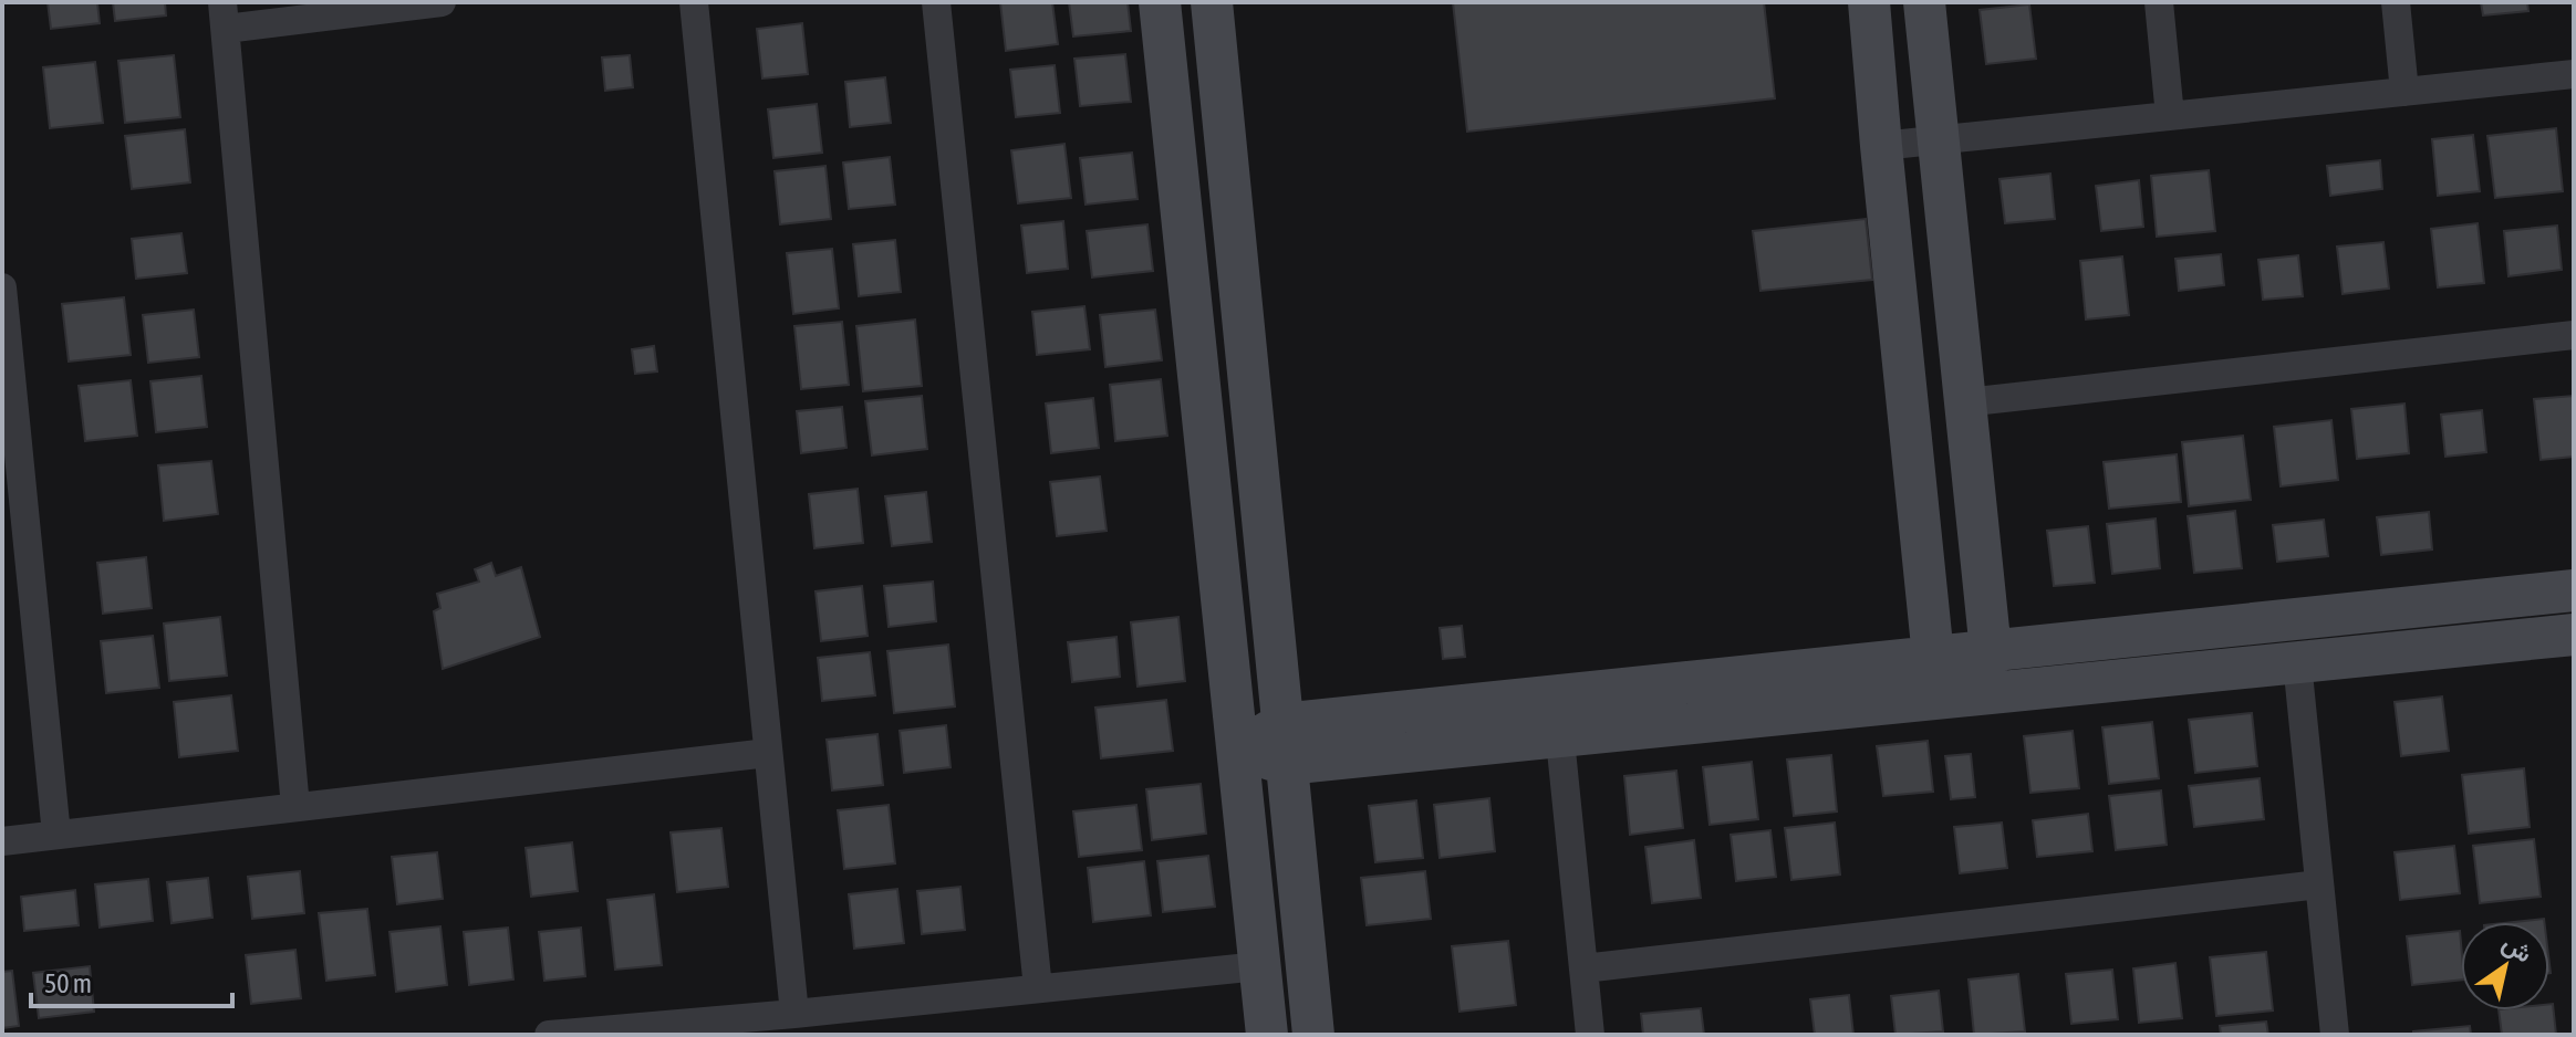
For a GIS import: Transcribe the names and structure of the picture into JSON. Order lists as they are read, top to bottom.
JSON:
{
  "scale_bar": "50 m",
  "north": "top right"
}
